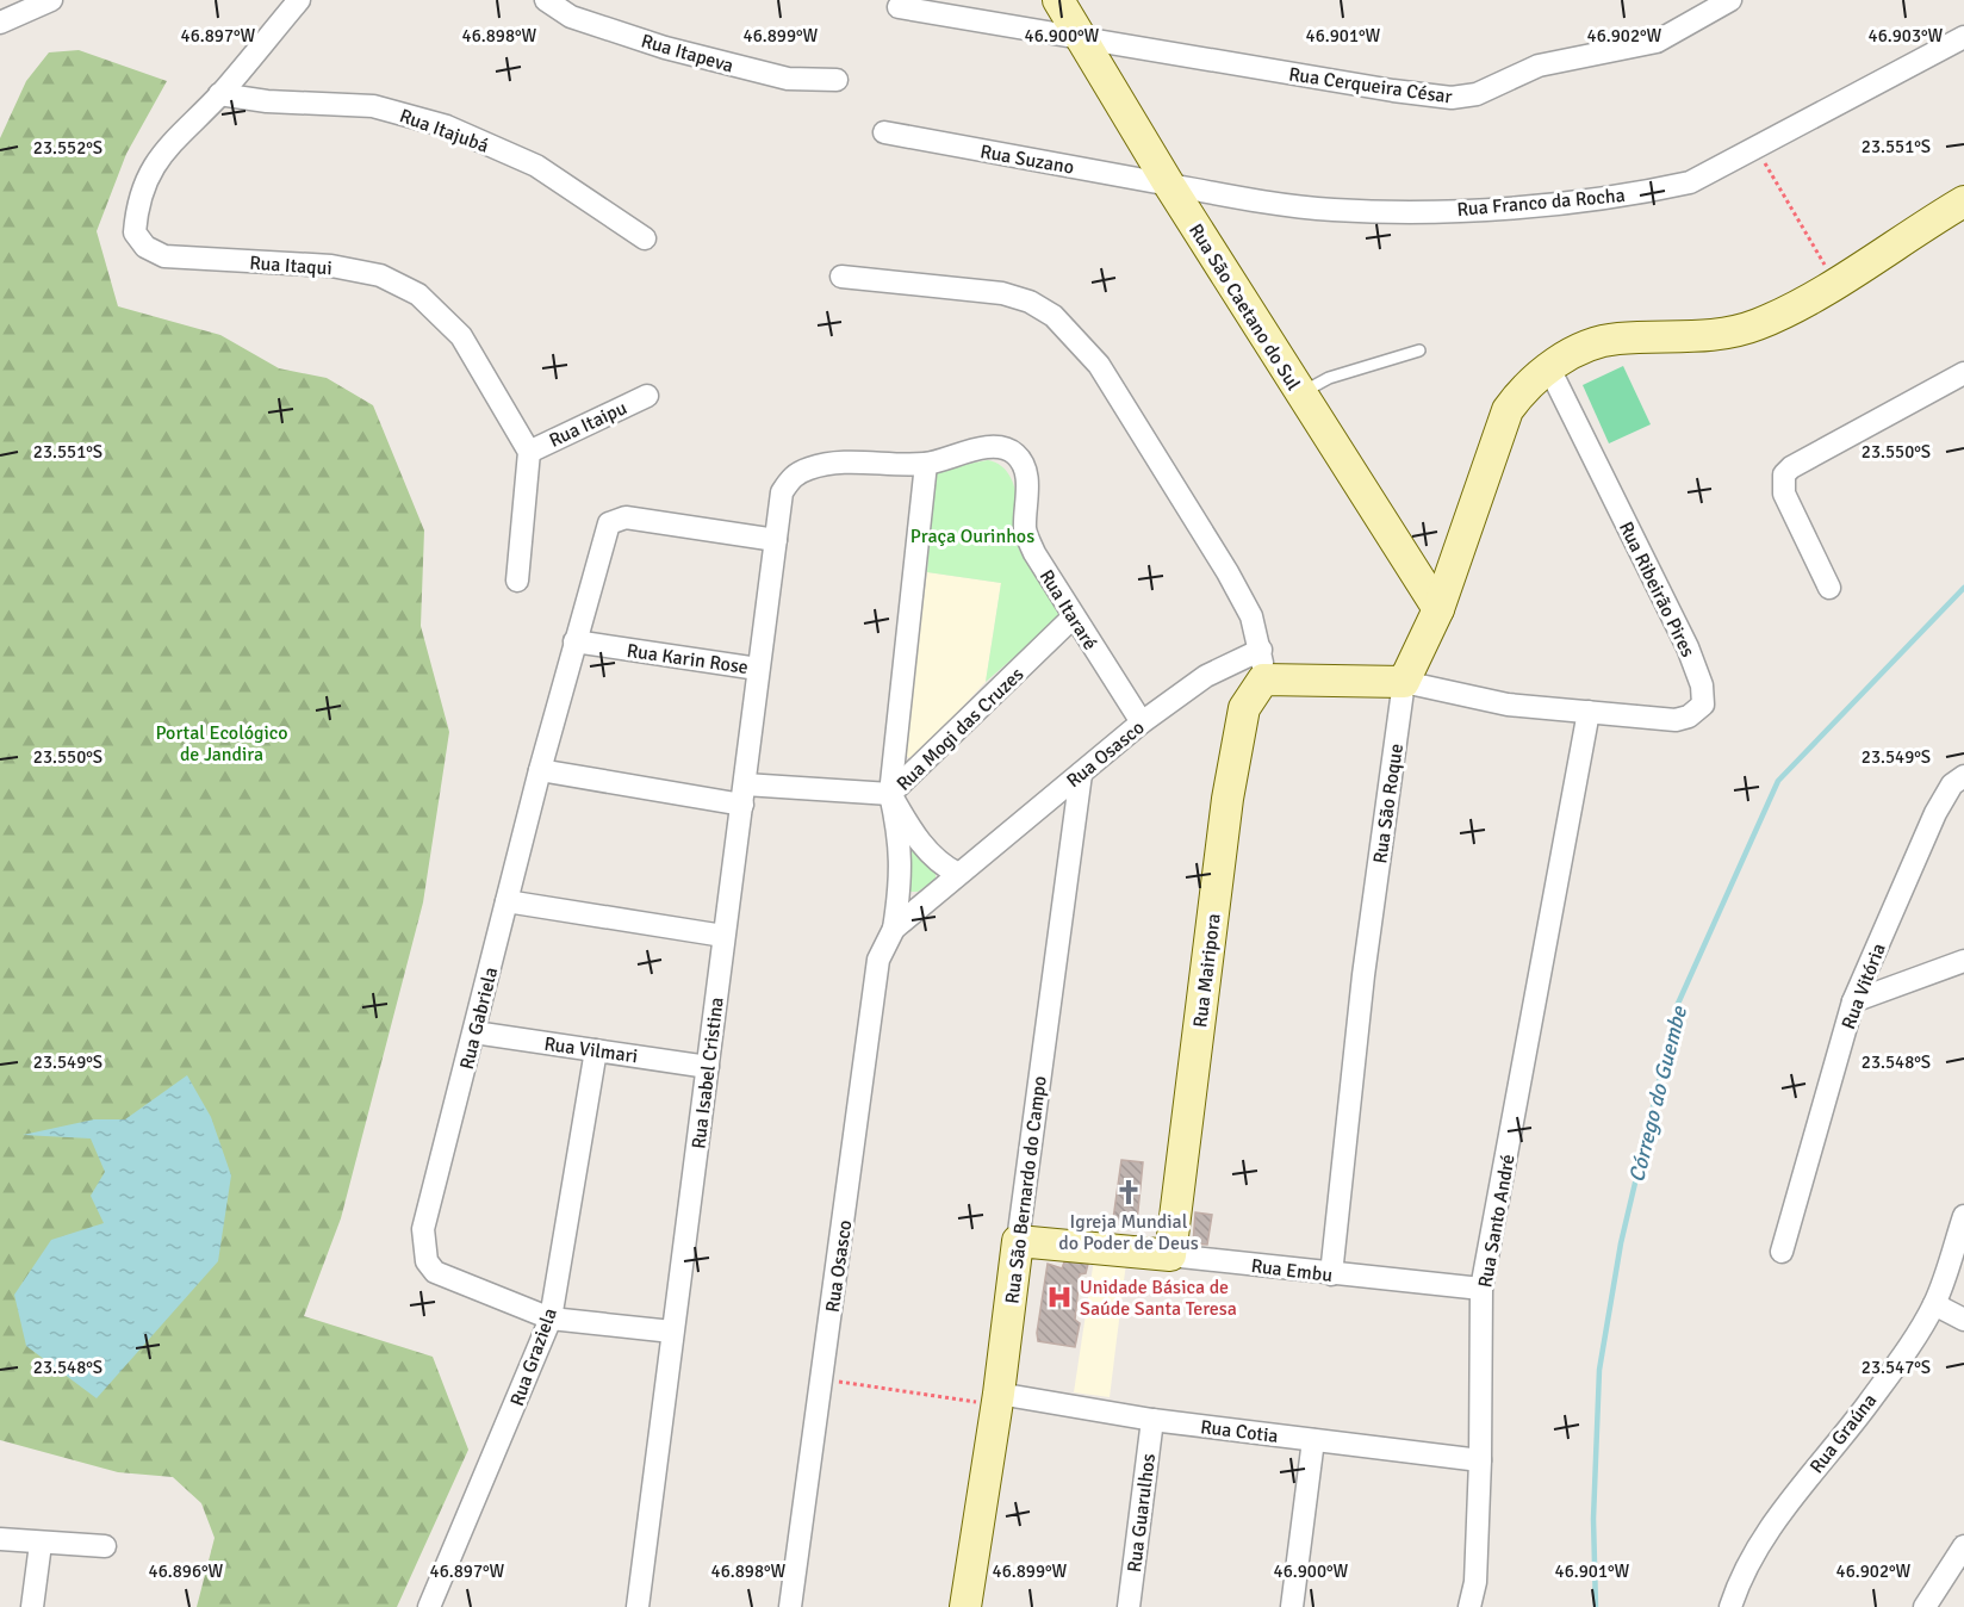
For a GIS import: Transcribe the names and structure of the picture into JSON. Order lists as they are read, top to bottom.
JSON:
{
  "streets": {
    "street": [
      "Rua Itapeva",
      "Rua Cerqueira César",
      "Rua Itajubá",
      "Rua Suzano",
      "Rua Franco da Rocha",
      "Rua Itaqui",
      "Rua São Caetano do Sul",
      "Rua Itaipu",
      "Rua Ribeirão Pires",
      "Rua Itararé",
      "Rua Karin Rose",
      "Rua Mogi das Cruzes",
      "Rua Osasco",
      "Rua São Roque",
      "Rua Mairipora",
      "Rua Vitória",
      "Rua Gabriela",
      "Rua Vilmari",
      "Rua Isabel Cristina",
      "Rua São Bernardo do Campo",
      "Rua Santo André",
      "Rua Embu",
      "Rua Graziela",
      "Rua Cotia",
      "Rua Graúna",
      "Rua Guarulhos"
    ]
  },
  "crossings": [
    ["Rua Cerqueira César", "Rua São Caetano do Sul"],
    ["Rua Itajubá", "Rua Itaqui"],
    ["Rua Suzano", "Rua Franco da Rocha"],
    ["Rua Suzano", "Rua São Caetano do Sul"],
    ["Rua Franco da Rocha", "Rua São Caetano do Sul"],
    ["Rua Itaqui", "Rua Itaipu"],
    ["Rua São Caetano do Sul", "Rua São Roque"],
    ["Rua Ribeirão Pires", "Rua São Roque"],
    ["Rua Ribeirão Pires", "Rua Santo André"],
    ["Rua Itararé", "Rua Mogi das Cruzes"],
    ["Rua Itararé", "Rua Osasco"],
    ["Rua Itararé", "Rua Isabel Cristina"],
    ["Rua Karin Rose", "Rua Gabriela"],
    ["Rua Karin Rose", "Rua Isabel Cristina"],
    ["Rua Mogi das Cruzes", "Rua Osasco"],
    ["Rua Osasco", "Rua Mairipora"],
    ["Rua Osasco", "Rua Isabel Cristina"],
    ["Rua Osasco", "Rua São Bernardo do Campo"],
    ["Rua São Roque", "Rua Embu"],
    ["Rua Mairipora", "Rua Embu"],
    ["Rua Gabriela", "Rua Vilmari"],
    ["Rua Gabriela", "Rua Isabel Cristina"],
    ["Rua Gabriela", "Rua Graziela"],
    ["Rua Vilmari", "Rua Isabel Cristina"],
    ["Rua Vilmari", "Rua Graziela"],
    ["Rua São Bernardo do Campo", "Rua Embu"],
    ["Rua São Bernardo do Campo", "Rua Cotia"],
    ["Rua Santo André", "Rua Embu"],
    ["Rua Santo André", "Rua Cotia"],
    ["Rua Cotia", "Rua Guarulhos"]
  ],
  "water": ["Córrego do Guembe"],
  "parks": ["Praça Ourinhos", "Portal Ecológico de Jandira"],
  "places": {
    "church": ["Igreja Mundial do Poder de Deus"],
    "hospital": ["Unidade Básica de Saúde Santa Teresa"]
  },
  "coordinates": [
    "46.897°W",
    "46.898°W",
    "46.899°W",
    "46.900°W",
    "46.901°W",
    "46.902°W",
    "46.903°W",
    "23.551°S",
    "23.552°S",
    "23.550°S",
    "23.549°S",
    "23.548°S",
    "23.547°S",
    "46.896°W"
  ]
}
